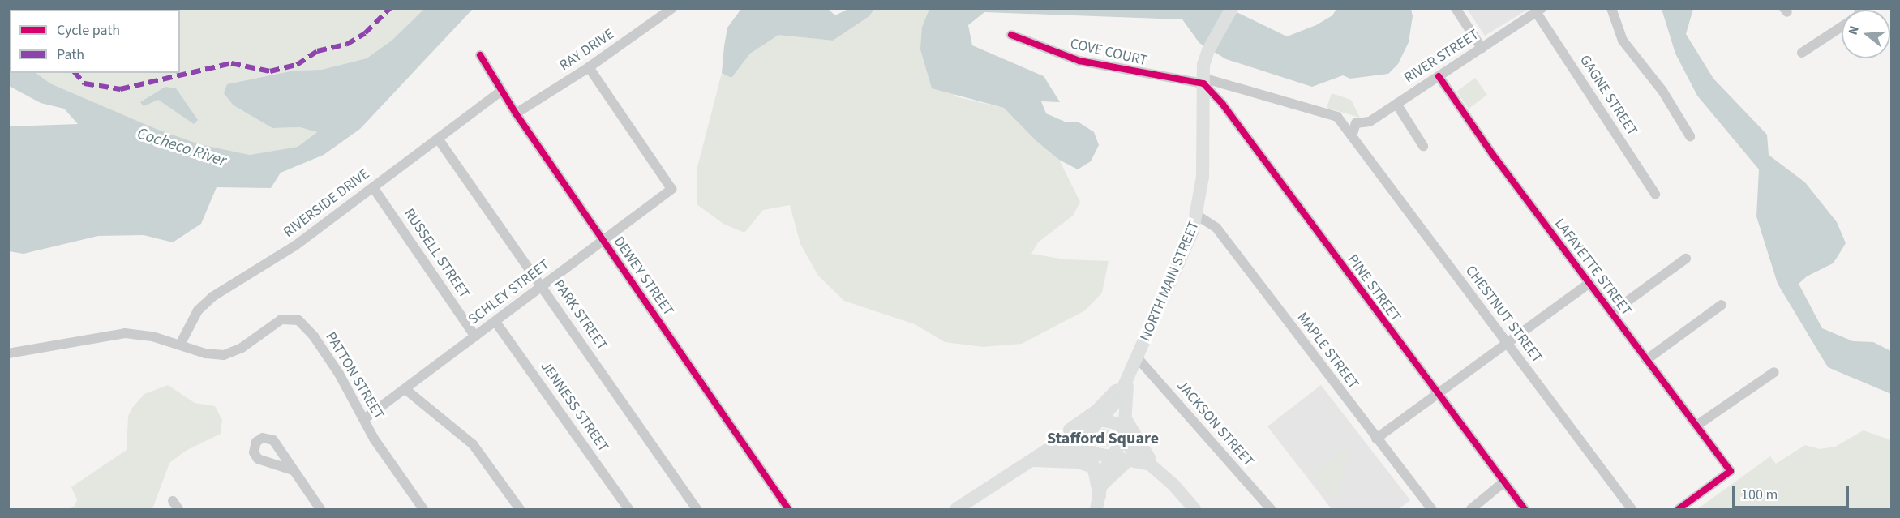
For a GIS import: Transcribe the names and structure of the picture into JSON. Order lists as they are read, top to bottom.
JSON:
{
  "streets": {
    "main road": ["NORTH MAIN STREET"],
    "street": [
      "RAY DRIVE",
      "COVE COURT",
      "RIVER STREET",
      "GAGNE STREET",
      "RIVERSIDE DRIVE",
      "RUSSELL STREET",
      "LAFAYETTE STREET",
      "DEWEY STREET",
      "PINE STREET",
      "SCHLEY STREET",
      "CHESTNUT STREET",
      "PARK STREET",
      "MAPLE STREET",
      "PATTON STREET",
      "JENNESS STREET",
      "JACKSON STREET"
    ]
  },
  "crossings": [
    ["RAY DRIVE", "DEWEY STREET"],
    ["RAY DRIVE", "SCHLEY STREET"],
    ["COVE COURT", "NORTH MAIN STREET"],
    ["COVE COURT", "PINE STREET"],
    ["RIVER STREET", "GAGNE STREET"],
    ["RIVER STREET", "LAFAYETTE STREET"],
    ["RIVERSIDE DRIVE", "RUSSELL STREET"],
    ["RIVERSIDE DRIVE", "DEWEY STREET"],
    ["RIVERSIDE DRIVE", "PARK STREET"],
    ["RIVERSIDE DRIVE", "PATTON STREET"],
    ["RUSSELL STREET", "SCHLEY STREET"],
    ["DEWEY STREET", "SCHLEY STREET"],
    ["NORTH MAIN STREET", "PINE STREET"],
    ["NORTH MAIN STREET", "MAPLE STREET"],
    ["NORTH MAIN STREET", "JACKSON STREET"],
    ["SCHLEY STREET", "PARK STREET"],
    ["SCHLEY STREET", "PATTON STREET"],
    ["SCHLEY STREET", "JENNESS STREET"]
  ],
  "districts": ["Stafford Square"],
  "water": ["Cocheco River"],
  "legend": ["Cycle path", "Path"],
  "scale_bar": "100 m",
  "north": "left"
}
